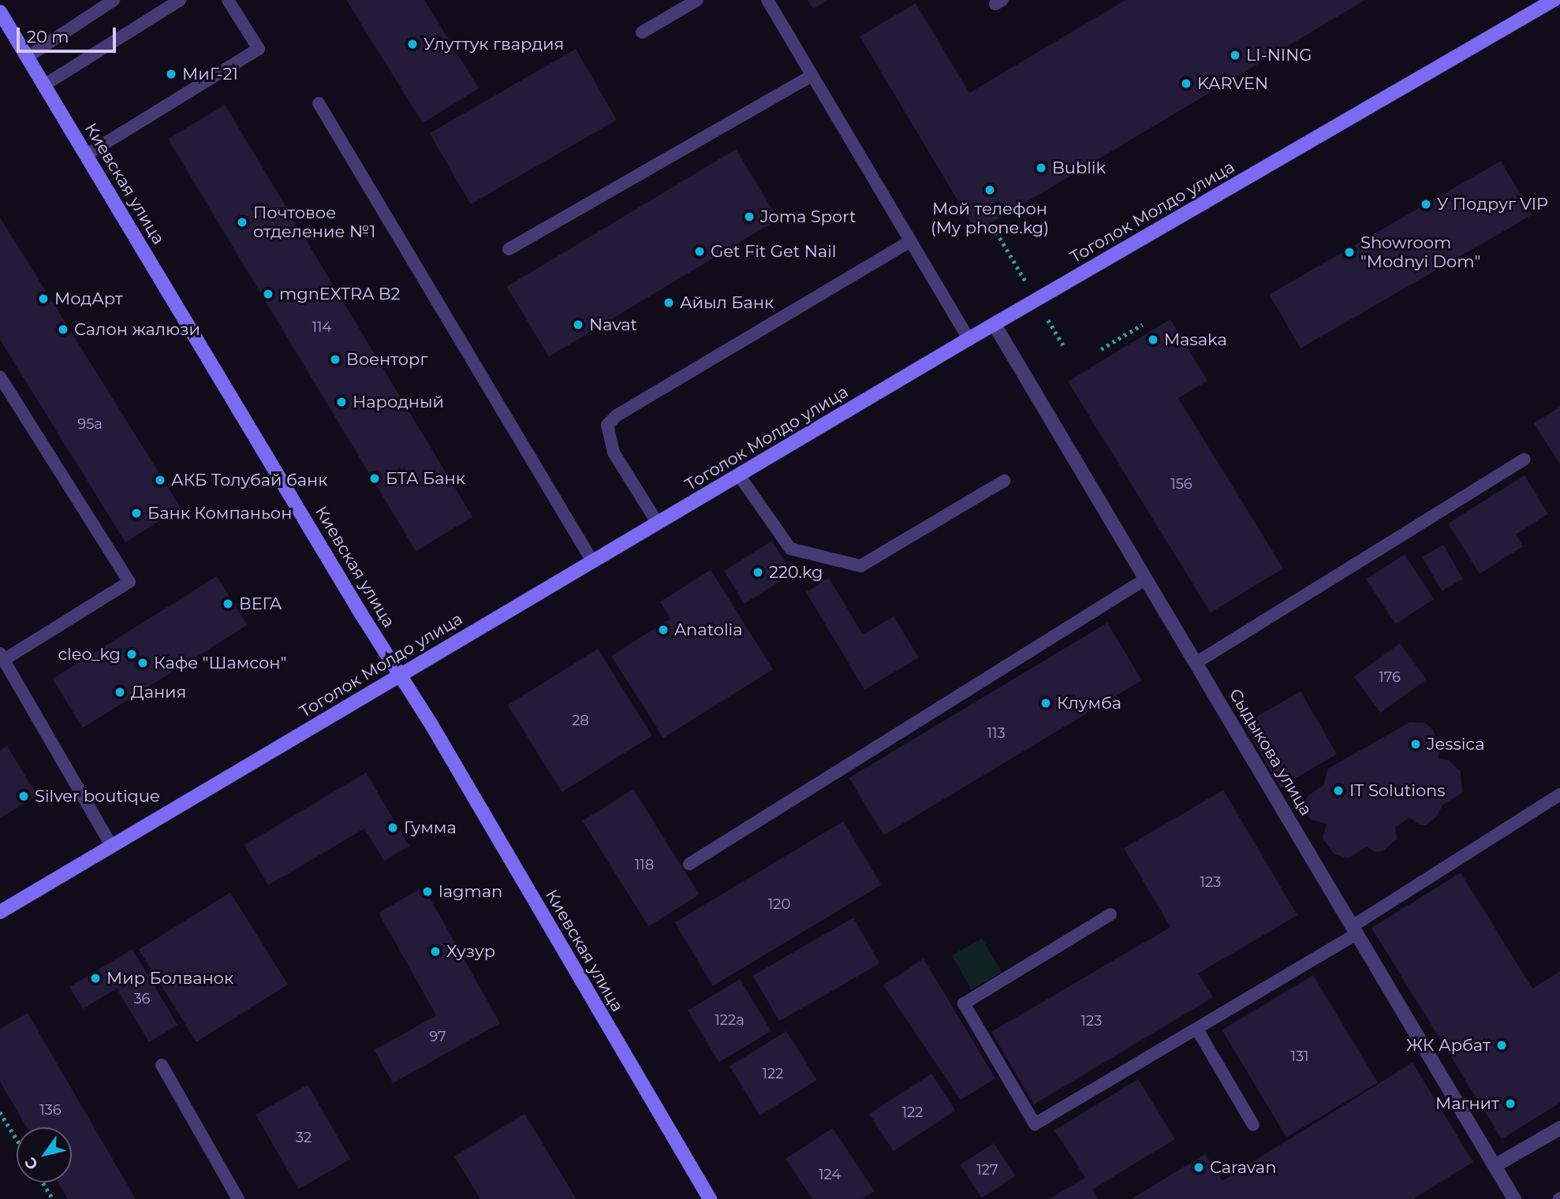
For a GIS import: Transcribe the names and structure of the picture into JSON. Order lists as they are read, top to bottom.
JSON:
{
  "streets": {
    "main road": ["Киевская улица", "Тоголок Молдо улица"],
    "street": ["Сыдыкова улица"]
  },
  "crossings": [
    ["Киевская улица", "Тоголок Молдо улица"],
    ["Тоголок Молдо улица", "Сыдыкова улица"]
  ],
  "places": [
    "Улуттук гвардия",
    "LI-NING",
    "МиГ-21",
    "KARVEN",
    "Bublik",
    "Мой телефон (My phone.kg)",
    "У Подруг VIP",
    "Joma Sport",
    "Почтовое отделение №1",
    "Get Fit Get Nail",
    "Showroom \"Modnyi Dom\"",
    "mgnEXTRA B2",
    "МодАрт",
    "Айыл Банк",
    "Navat",
    "Салон жалюзи",
    "Masaka",
    "Военторг",
    "Народный",
    "БТА Банк",
    "АКБ Толубай банк",
    "Банк Компаньон",
    "220.kg",
    "ВЕГА",
    "Anatolia",
    "cleo_kg",
    "Кафе \"Шамсон\"",
    "Дания",
    "Клумба",
    "Jessica",
    "IT Solutions",
    "Silver boutique",
    "Гумма",
    "lagman",
    "Хузур",
    "Мир Болванок",
    "ЖК Арбат",
    "Магнит",
    "Caravan"
  ],
  "house_numbers": [
    "114",
    "95а",
    "156",
    "176",
    "28",
    "113",
    "118",
    "123",
    "120",
    "36",
    "122а",
    "123",
    "97",
    "131",
    "122",
    "136",
    "122",
    "32",
    "127",
    "124"
  ],
  "scale_bar": "20 m",
  "north": "bottom left"
}
